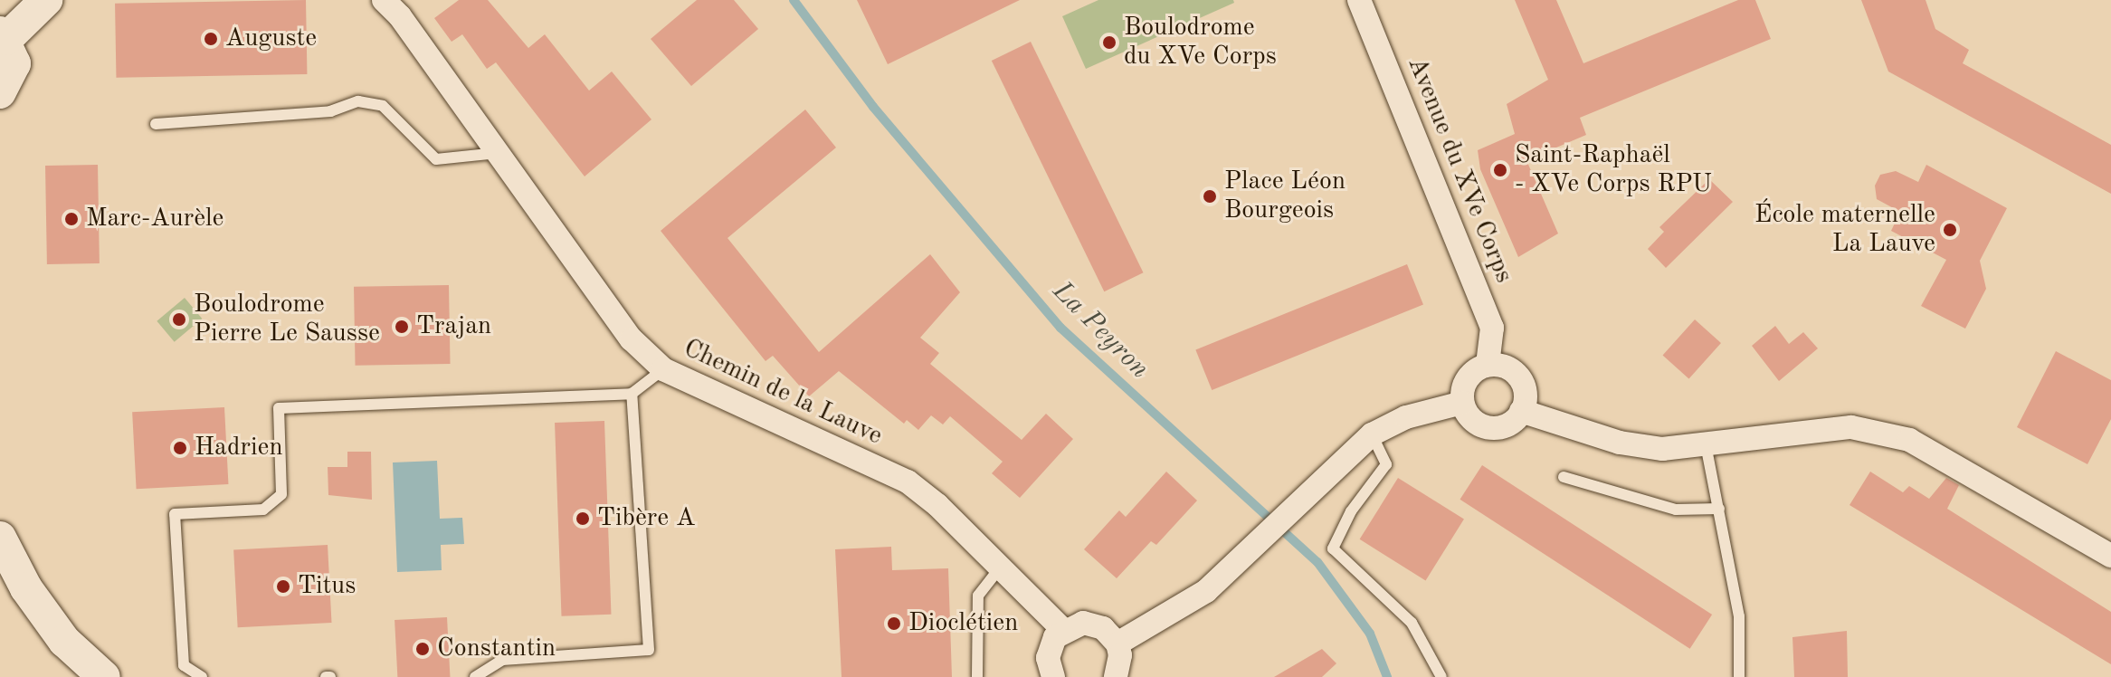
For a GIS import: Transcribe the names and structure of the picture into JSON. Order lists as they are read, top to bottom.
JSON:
{
  "streets": {
    "street": ["Avenue du XVe Corps", "Chemin de la Lauve"]
  },
  "water": ["La Peyron"],
  "places": [
    "Auguste",
    "Boulodrome du XVe Corps",
    "Saint-Raphaël - XVe Corps RPU",
    "Place Léon Bourgeois",
    "Marc-Aurèle",
    "École maternelle La Lauve",
    "Boulodrome Pierre Le Sausse",
    "Trajan",
    "Hadrien",
    "Tibère A",
    "Titus",
    "Dioclétien",
    "Constantin"
  ]
}
